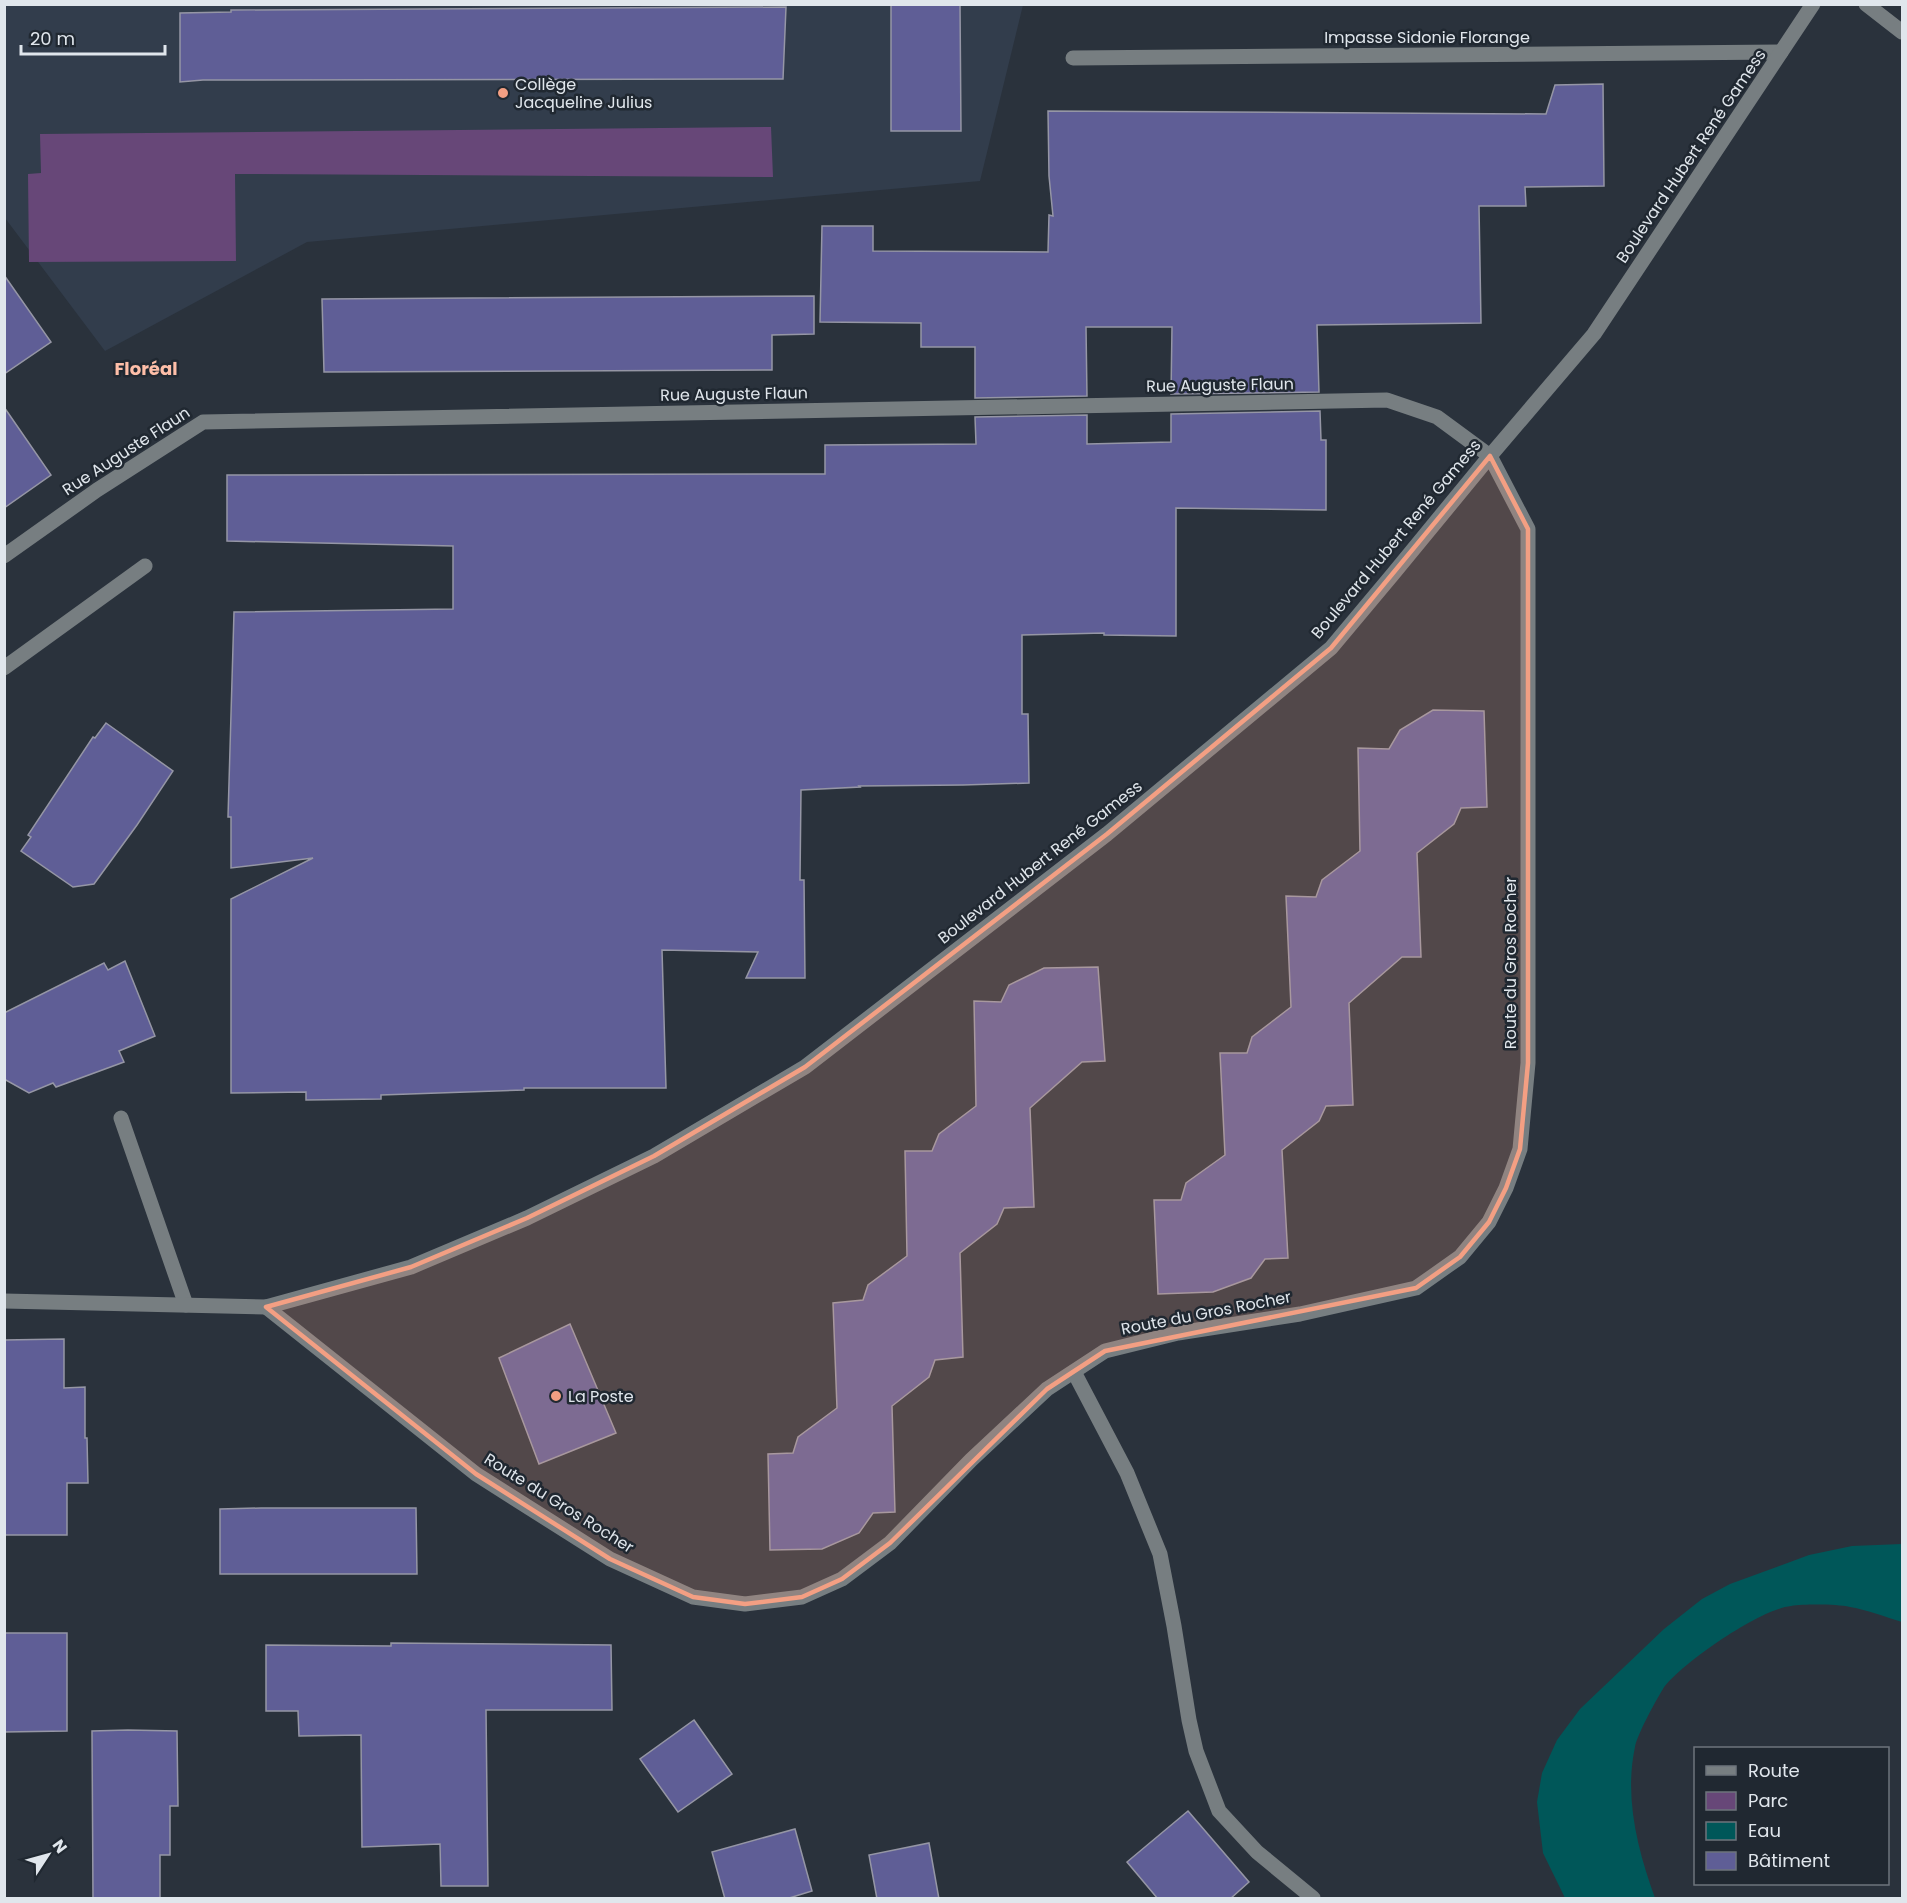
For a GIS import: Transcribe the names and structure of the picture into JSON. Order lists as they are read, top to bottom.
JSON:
{
  "streets": {
    "street": [
      "Impasse Sidonie Florange",
      "Boulevard Hubert René Gamess",
      "Rue Auguste Flaun",
      "Route du Gros Rocher"
    ]
  },
  "crossings": [
    ["Impasse Sidonie Florange", "Boulevard Hubert René Gamess"],
    ["Boulevard Hubert René Gamess", "Rue Auguste Flaun"],
    ["Boulevard Hubert René Gamess", "Route du Gros Rocher"],
    ["Rue Auguste Flaun", "Route du Gros Rocher"]
  ],
  "districts": ["Floréal"],
  "places": ["Collège Jacqueline Julius", "La Poste"],
  "legend": [
    "Route",
    "Parc",
    "Eau",
    "Bâtiment"
  ],
  "scale_bar": "20 m",
  "north": "top right"
}
